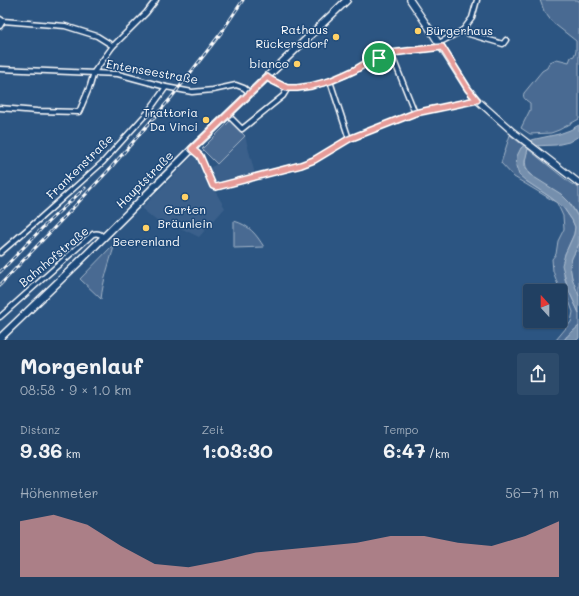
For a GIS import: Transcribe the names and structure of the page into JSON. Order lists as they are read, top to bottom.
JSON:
{
  "streets": {
    "main road": ["Hauptstraße"],
    "street": ["Entenseestraße", "Frankenstraße", "Bahnhofstraße"]
  },
  "crossings": [
    ["Entenseestraße", "Frankenstraße"],
    ["Entenseestraße", "Hauptstraße"],
    ["Hauptstraße", "Bahnhofstraße"]
  ],
  "places": [
    "Bürgerhaus",
    "Rathaus Rückersdorf",
    "bianco",
    "Trattoria Da Vinci",
    "Garten Bräunlein",
    "Beerenland"
  ],
  "north": "top",
  "page": {
    "heading": ["Morgenlauf", "08:58 · 9 × 1.0 km"],
    "stats": [
      ["Distanz", "9.36 km"],
      ["Zeit", "1:03:30"],
      ["Tempo", "6:47 /km"]
    ],
    "chart": ["Höhenmeter", "56–71 m"]
  }
}
